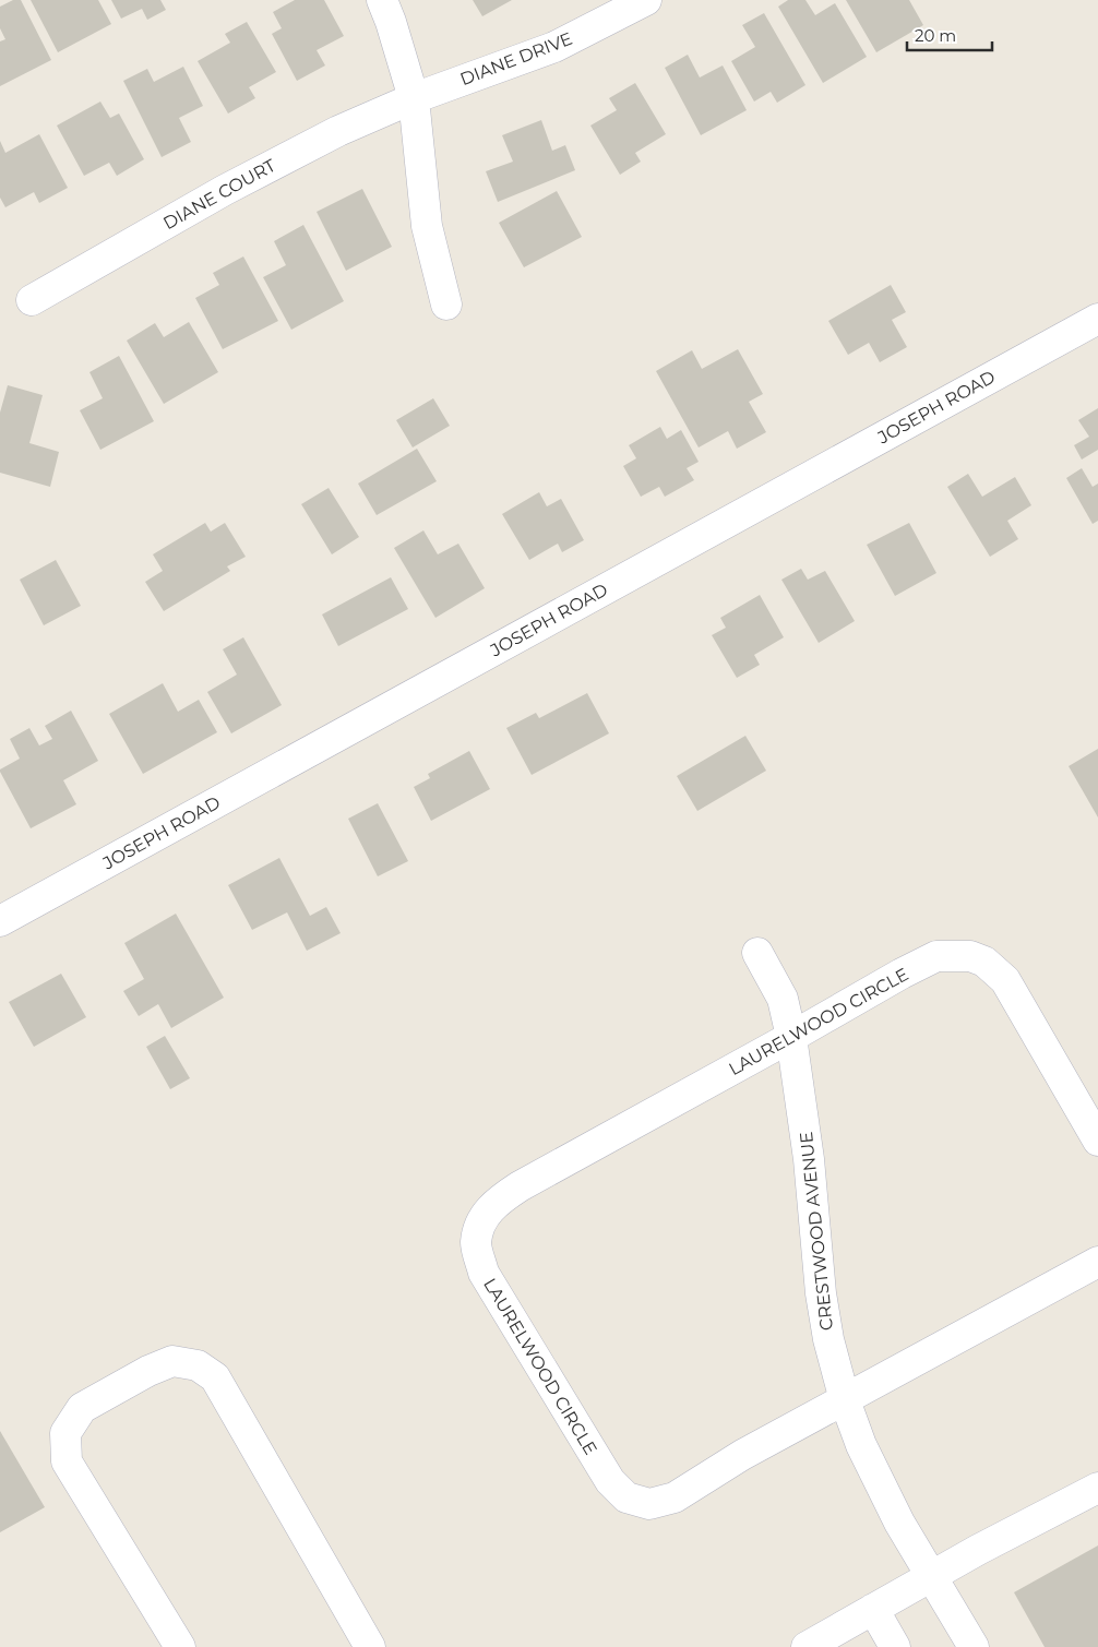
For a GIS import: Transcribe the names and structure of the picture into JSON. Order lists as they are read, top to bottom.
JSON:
{
  "streets": {
    "street": [
      "DIANE DRIVE",
      "DIANE COURT",
      "JOSEPH ROAD",
      "LAURELWOOD CIRCLE",
      "CRESTWOOD AVENUE"
    ]
  },
  "crossings": [
    ["DIANE DRIVE", "DIANE COURT"],
    ["LAURELWOOD CIRCLE", "CRESTWOOD AVENUE"]
  ],
  "scale_bar": "20 m"
}
